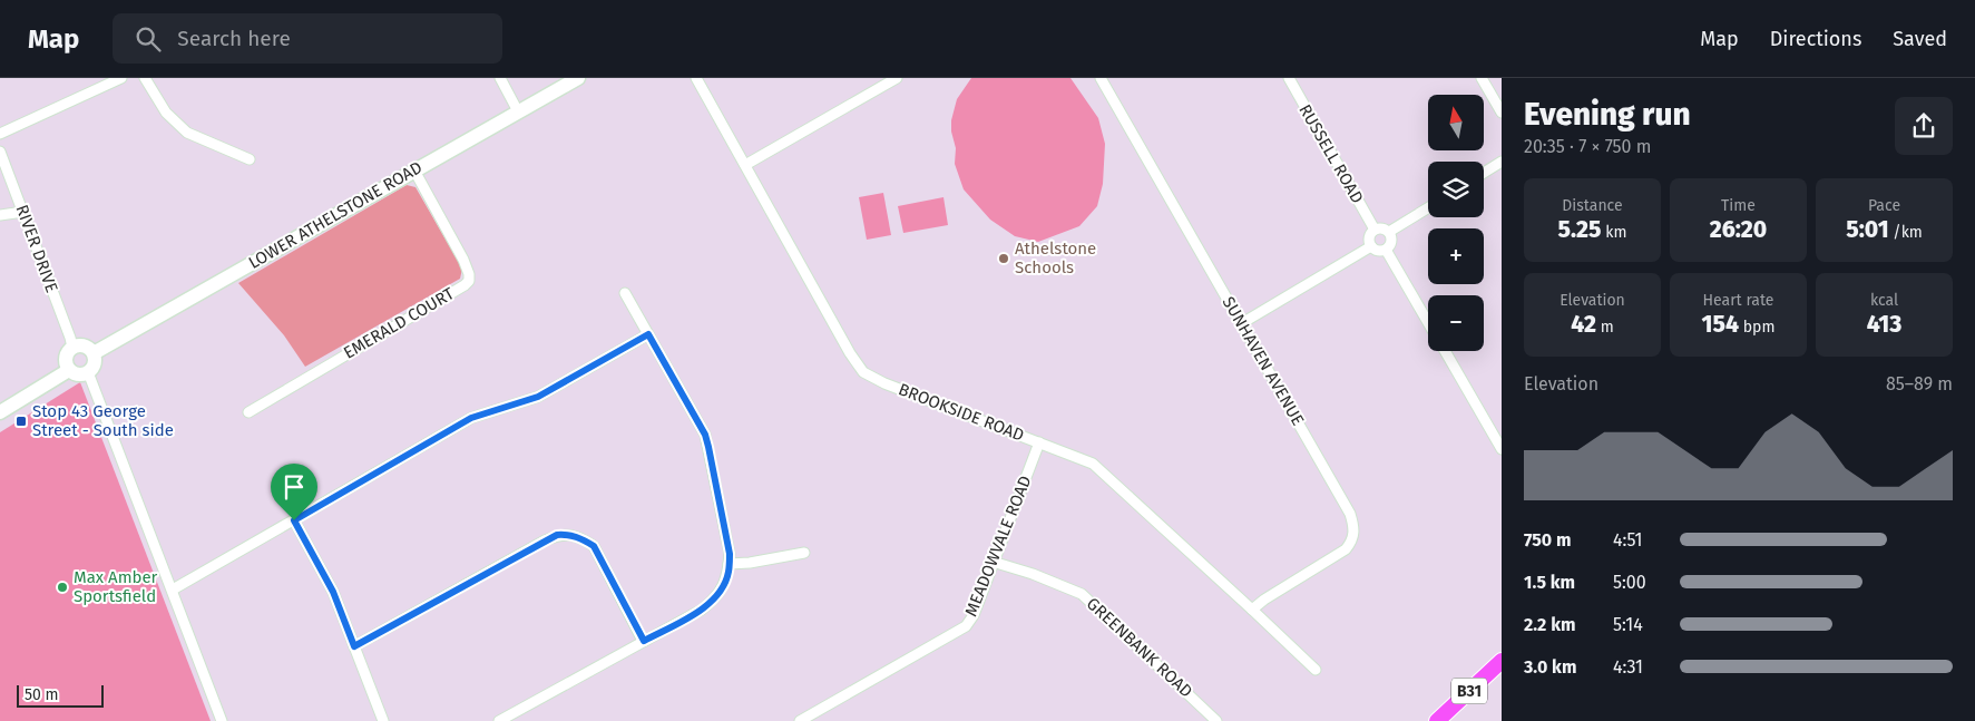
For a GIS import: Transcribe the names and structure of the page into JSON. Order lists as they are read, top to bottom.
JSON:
{
  "streets": {
    "main road": ["B31"],
    "street": [
      "RUSSELL ROAD",
      "LOWER ATHELSTONE ROAD",
      "RIVER DRIVE",
      "EMERALD COURT",
      "SUNHAVEN AVENUE",
      "BROOKSIDE ROAD",
      "MEADOWVALE ROAD",
      "GREENBANK ROAD"
    ]
  },
  "crossings": [
    ["LOWER ATHELSTONE ROAD", "RIVER DRIVE"],
    ["LOWER ATHELSTONE ROAD", "EMERALD COURT"],
    ["SUNHAVEN AVENUE", "BROOKSIDE ROAD"],
    ["BROOKSIDE ROAD", "MEADOWVALE ROAD"],
    ["MEADOWVALE ROAD", "GREENBANK ROAD"]
  ],
  "places": {
    "other": ["Athelstone Schools", "Max Amber Sportsfield"],
    "transit": ["Stop 43 George Street - South side"]
  },
  "scale_bar": "50 m",
  "north": "top",
  "page": {
    "header": "Map",
    "search": "Search here",
    "nav": ["Map", "Directions", "Saved"],
    "heading": ["Evening run", "20:35 · 7 × 750 m"],
    "map_buttons": ["+", "−"],
    "stats": [
      ["Distance", "5.25 km"],
      ["Time", "26:20"],
      ["Pace", "5:01 /km"],
      ["Elevation", "42 m"],
      ["Heart rate", "154 bpm"],
      ["kcal", "413"]
    ],
    "chart": ["Elevation", "85–89 m"],
    "list": [
      {
        "name": "750 m",
        "note": "4:51"
      },
      {
        "name": "1.5 km",
        "note": "5:00"
      },
      {
        "name": "2.2 km",
        "note": "5:14"
      },
      {
        "name": "3.0 km",
        "note": "4:31"
      }
    ],
    "scale": "50 m"
  }
}
